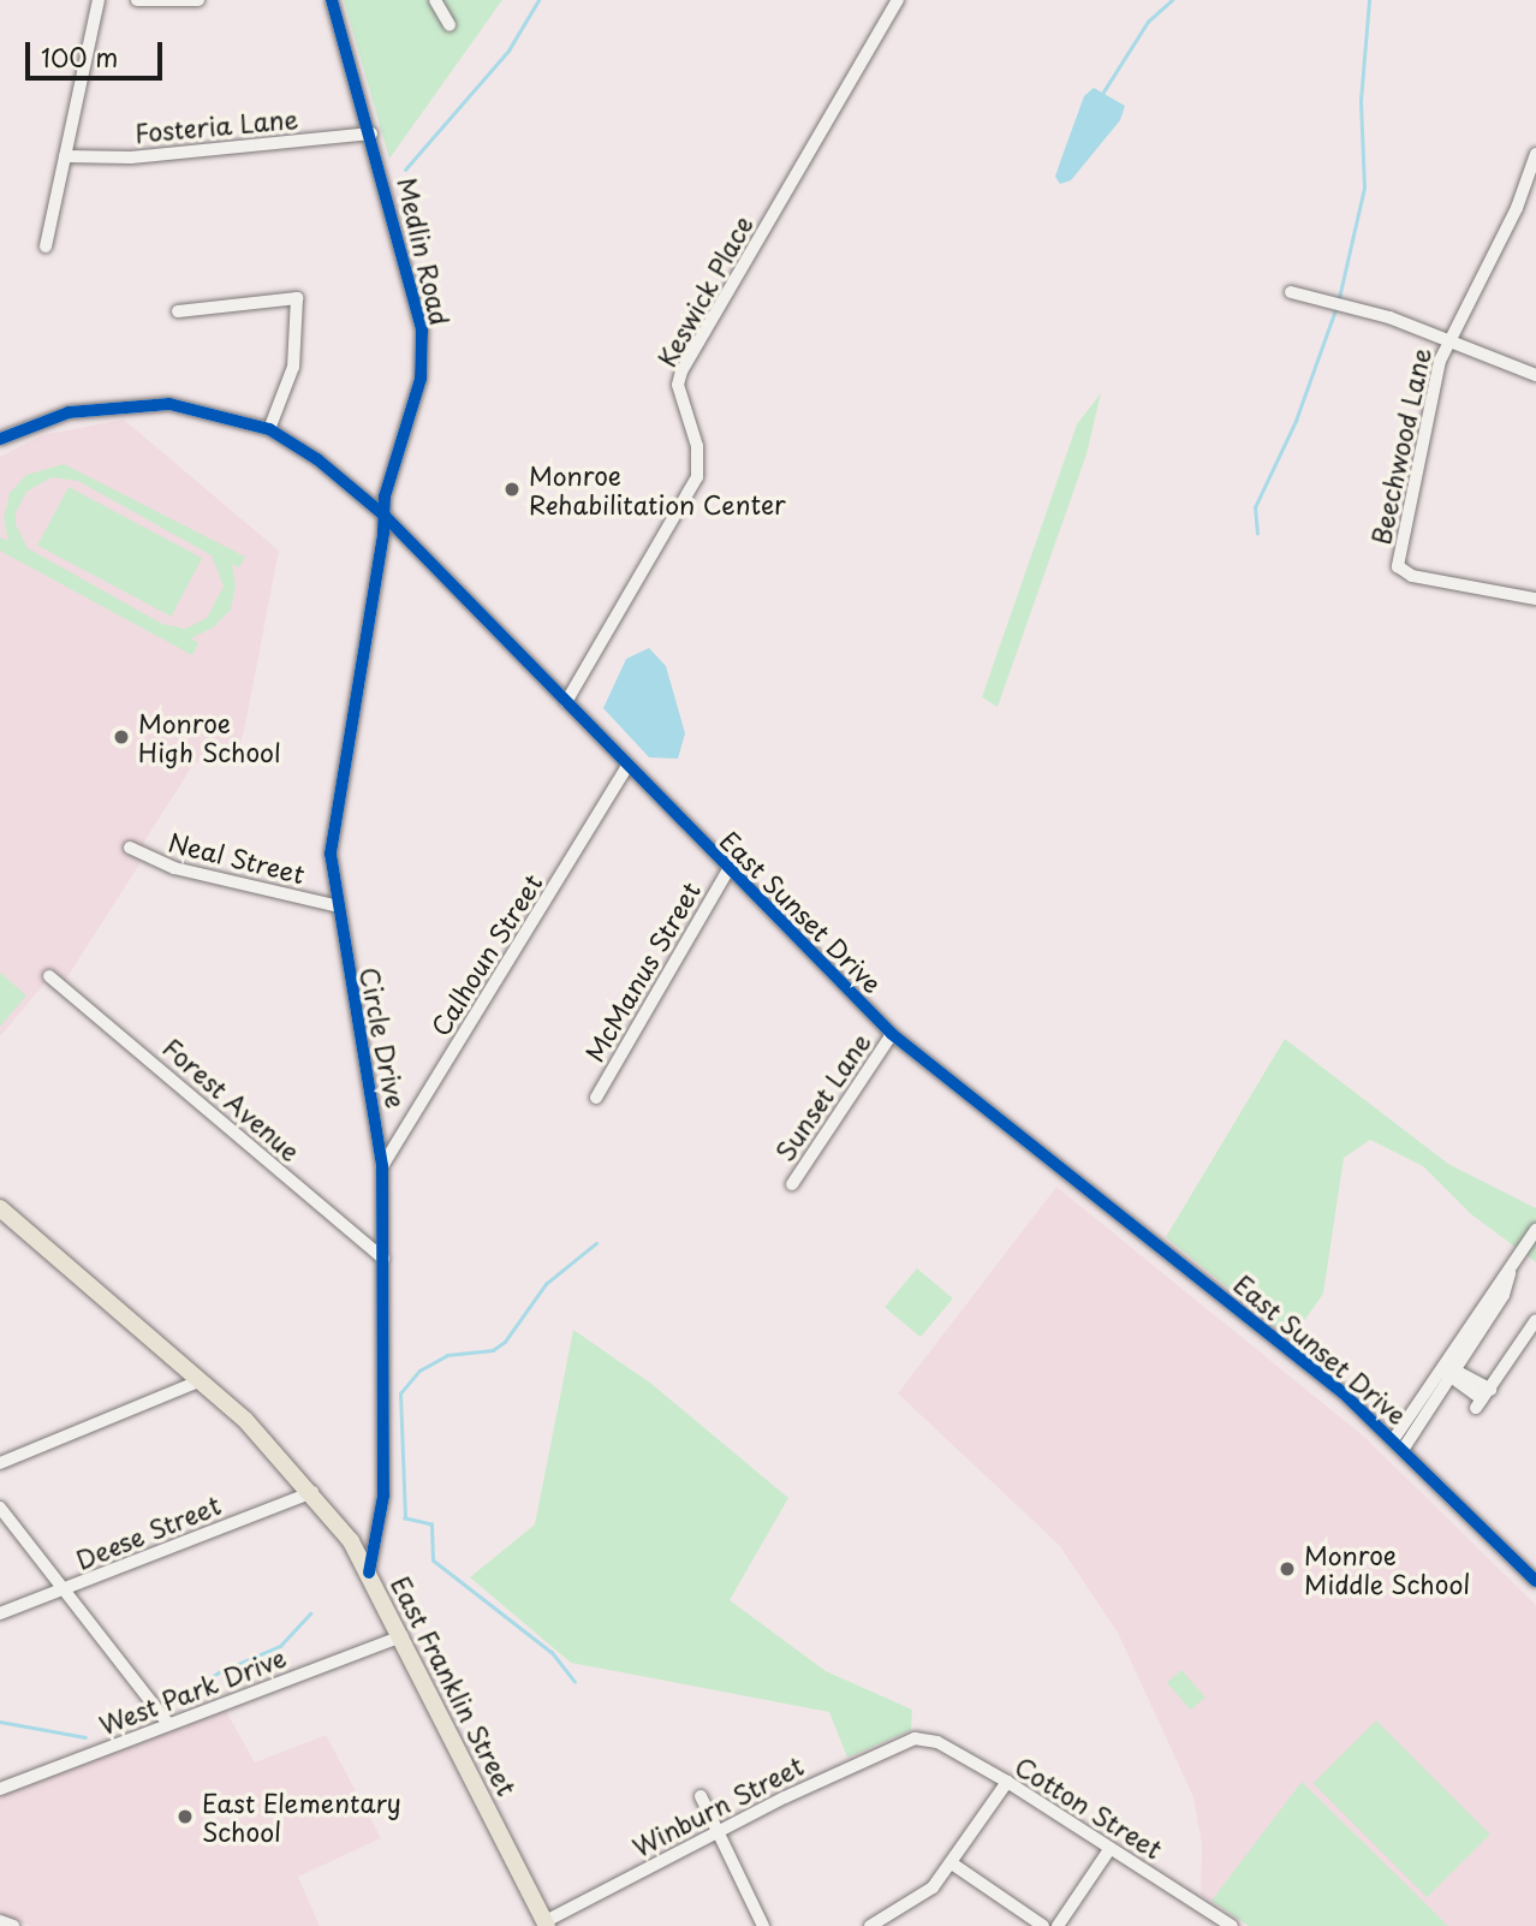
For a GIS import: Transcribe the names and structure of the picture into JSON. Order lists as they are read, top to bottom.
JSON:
{
  "streets": {
    "main road": ["East Franklin Street"],
    "street": [
      "Fosteria Lane",
      "Medlin Road",
      "Keswick Place",
      "Beechwood Lane",
      "Neal Street",
      "East Sunset Drive",
      "Calhoun Street",
      "McManus Street",
      "Circle Drive",
      "Sunset Lane",
      "Forest Avenue",
      "Deese Street",
      "West Park Drive",
      "Winburn Street",
      "Cotton Street"
    ]
  },
  "crossings": [
    ["Fosteria Lane", "Medlin Road"],
    ["Medlin Road", "East Sunset Drive"],
    ["Medlin Road", "Circle Drive"],
    ["Keswick Place", "East Sunset Drive"],
    ["Neal Street", "Circle Drive"],
    ["East Sunset Drive", "Calhoun Street"],
    ["East Sunset Drive", "McManus Street"],
    ["East Sunset Drive", "Circle Drive"],
    ["East Sunset Drive", "Sunset Lane"],
    ["Calhoun Street", "Circle Drive"],
    ["Circle Drive", "Forest Avenue"],
    ["Circle Drive", "East Franklin Street"],
    ["Deese Street", "East Franklin Street"],
    ["East Franklin Street", "West Park Drive"],
    ["East Franklin Street", "Winburn Street"],
    ["Winburn Street", "Cotton Street"]
  ],
  "places": [
    "Monroe Rehabilitation Center",
    "Monroe High School",
    "Monroe Middle School",
    "East Elementary School"
  ],
  "scale_bar": "100 m"
}
